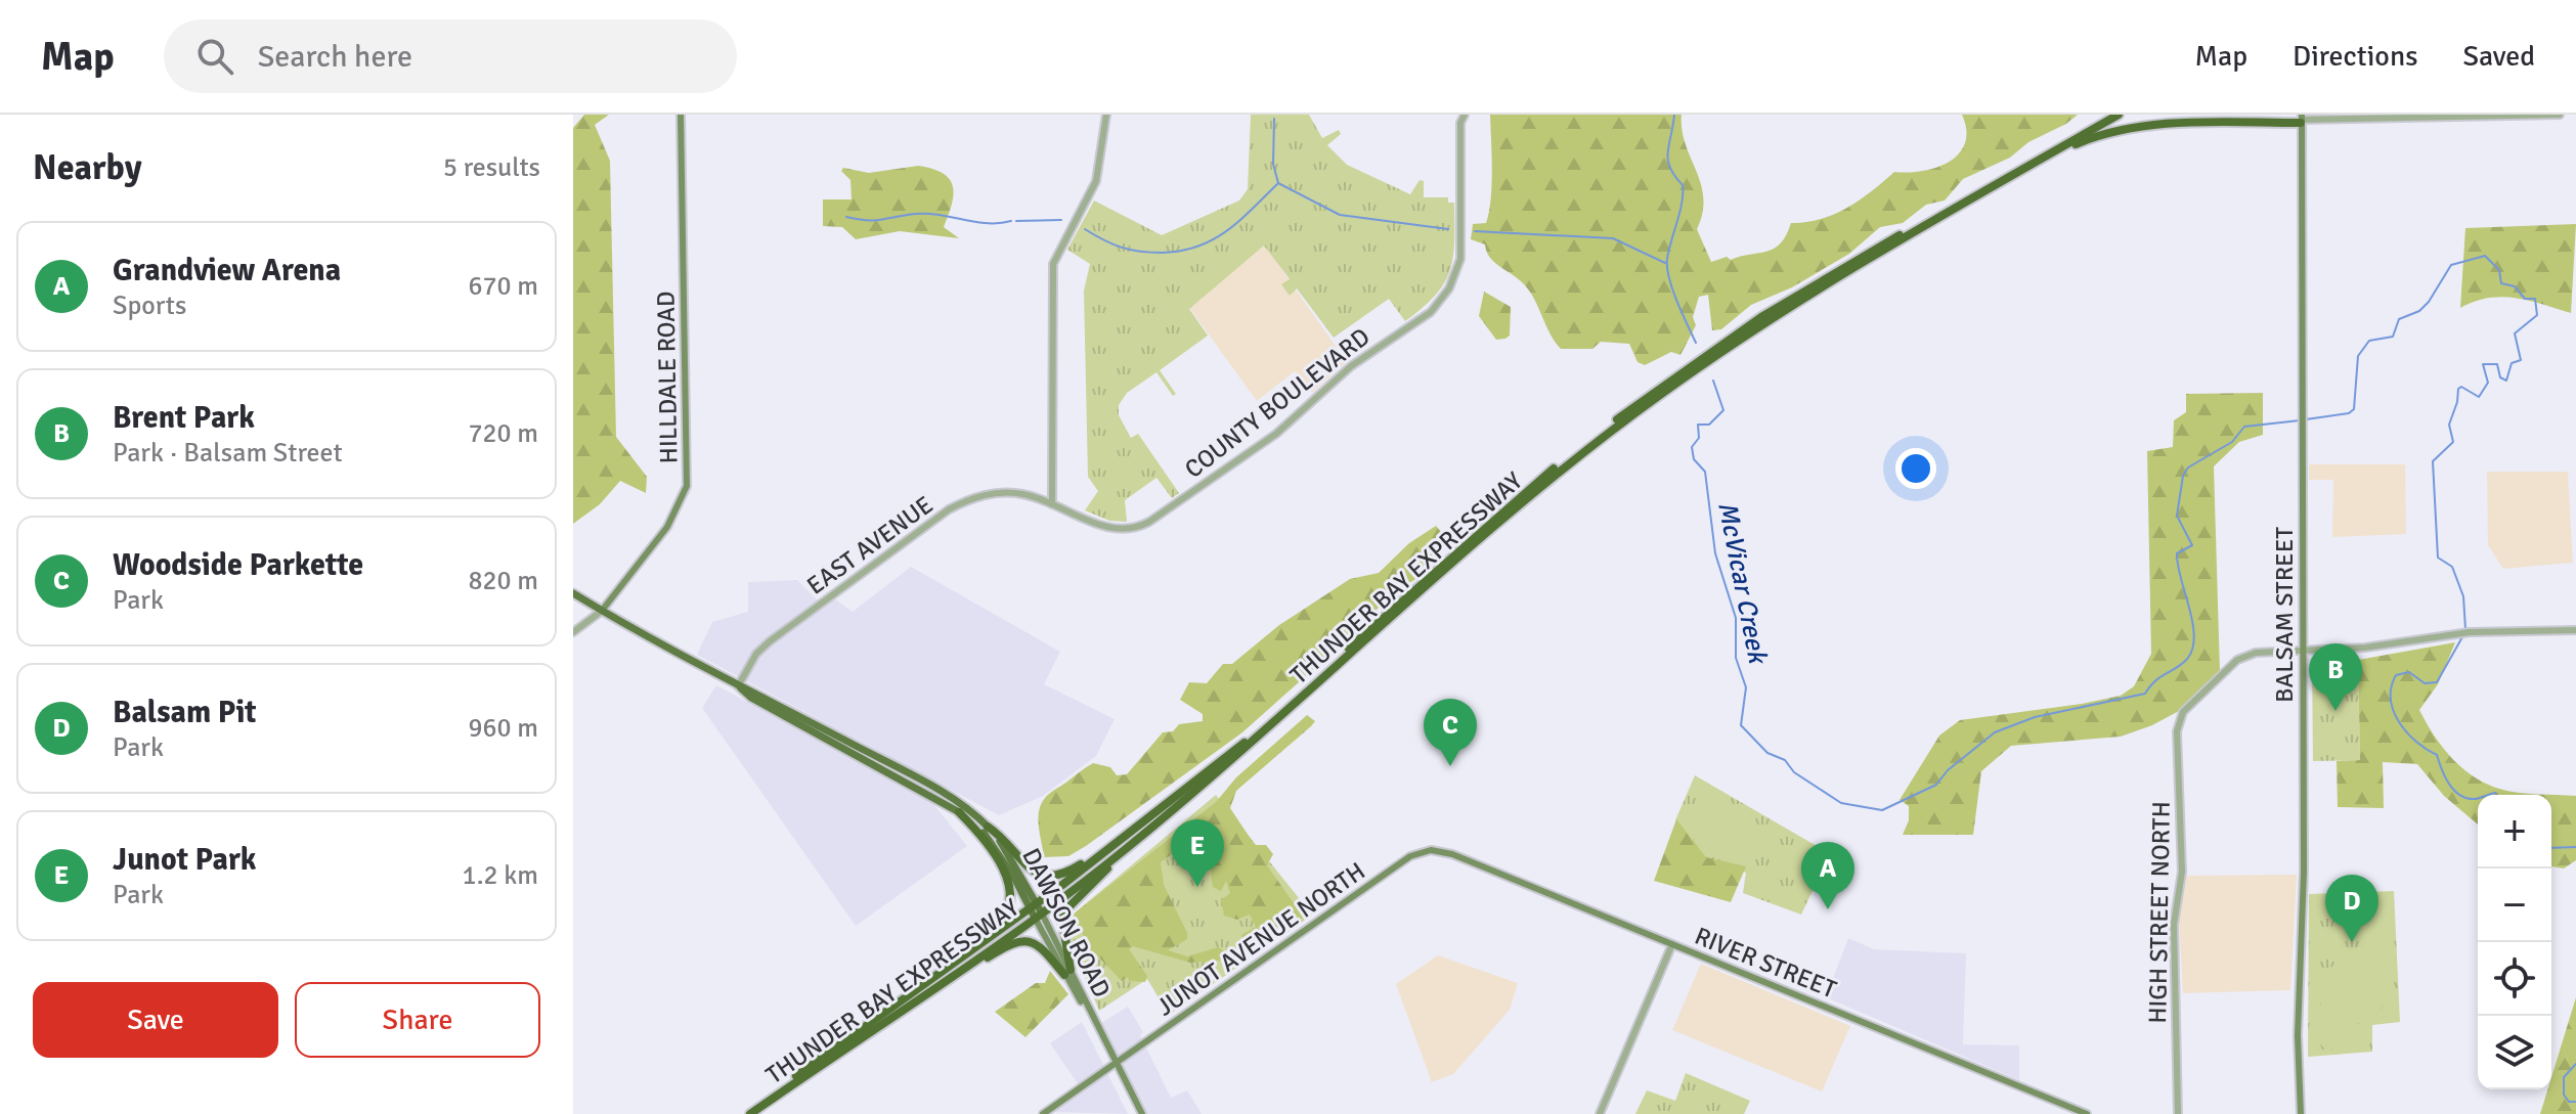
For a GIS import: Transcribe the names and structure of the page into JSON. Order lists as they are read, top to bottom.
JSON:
{
  "streets": {
    "highway": ["THUNDER BAY EXPRESSWAY"],
    "main road": [
      "HILLDALE ROAD",
      "BALSAM STREET",
      "DAWSON ROAD",
      "JUNOT AVENUE NORTH",
      "RIVER STREET"
    ],
    "street": ["COUNTY BOULEVARD", "EAST AVENUE", "HIGH STREET NORTH"]
  },
  "crossings": [
    ["HILLDALE ROAD", "DAWSON ROAD"],
    ["COUNTY BOULEVARD", "EAST AVENUE"],
    ["EAST AVENUE", "DAWSON ROAD"],
    ["THUNDER BAY EXPRESSWAY", "DAWSON ROAD"],
    ["BALSAM STREET", "HIGH STREET NORTH"],
    ["DAWSON ROAD", "JUNOT AVENUE NORTH"],
    ["JUNOT AVENUE NORTH", "RIVER STREET"]
  ],
  "water": ["McVicar Creek"],
  "page": {
    "header": "Map",
    "search": "Search here",
    "nav": ["Map", "Directions", "Saved"],
    "heading": ["Nearby", "5 results"],
    "list": [
      {
        "mark": "A",
        "name": "Grandview Arena",
        "note": "Sports",
        "value": "670 m"
      },
      {
        "mark": "B",
        "name": "Brent Park",
        "note": "Park · Balsam Street",
        "value": "720 m"
      },
      {
        "mark": "C",
        "name": "Woodside Parkette",
        "note": "Park",
        "value": "820 m"
      },
      {
        "mark": "D",
        "name": "Balsam Pit",
        "note": "Park",
        "value": "960 m"
      },
      {
        "mark": "E",
        "name": "Junot Park",
        "note": "Park",
        "value": "1.2 km"
      }
    ],
    "pins": [
      "B",
      "C",
      "E",
      "A",
      "D"
    ],
    "map_buttons": ["+", "−"],
    "buttons": ["Save", "Share"]
  }
}
